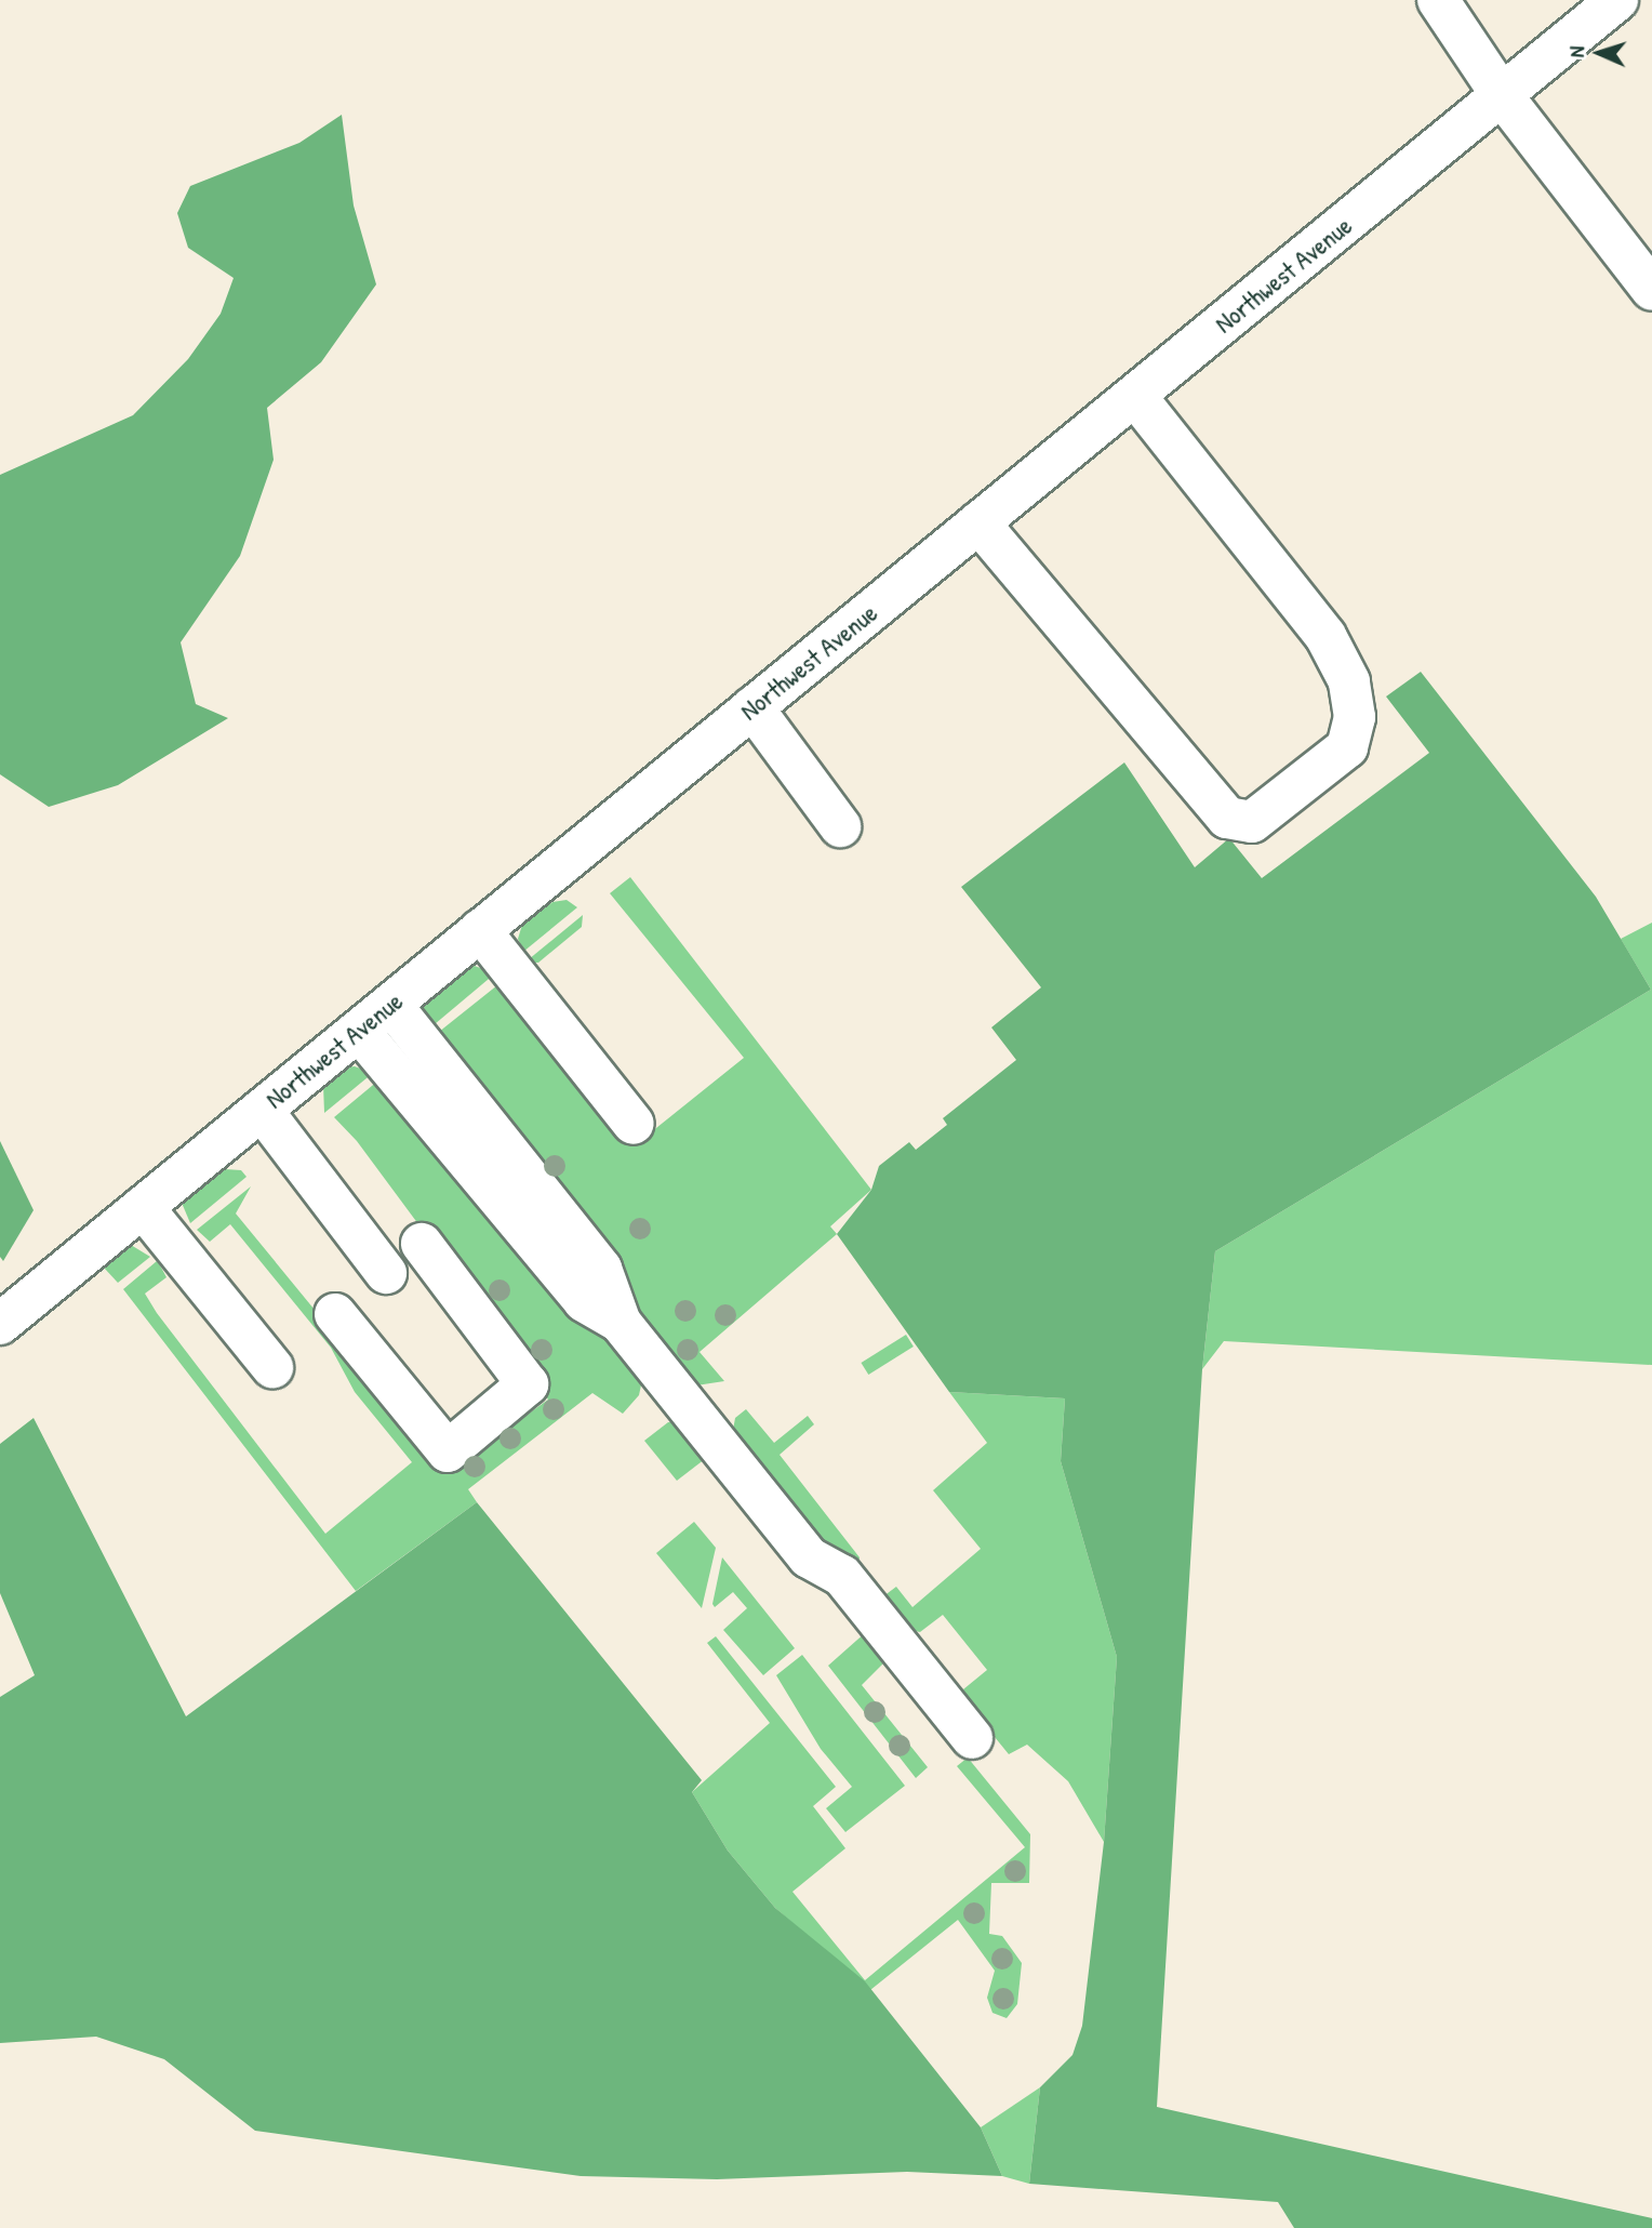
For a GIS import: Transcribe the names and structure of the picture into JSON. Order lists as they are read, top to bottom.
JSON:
{
  "streets": {
    "street": ["Northwest Avenue"]
  },
  "north": "left"
}
